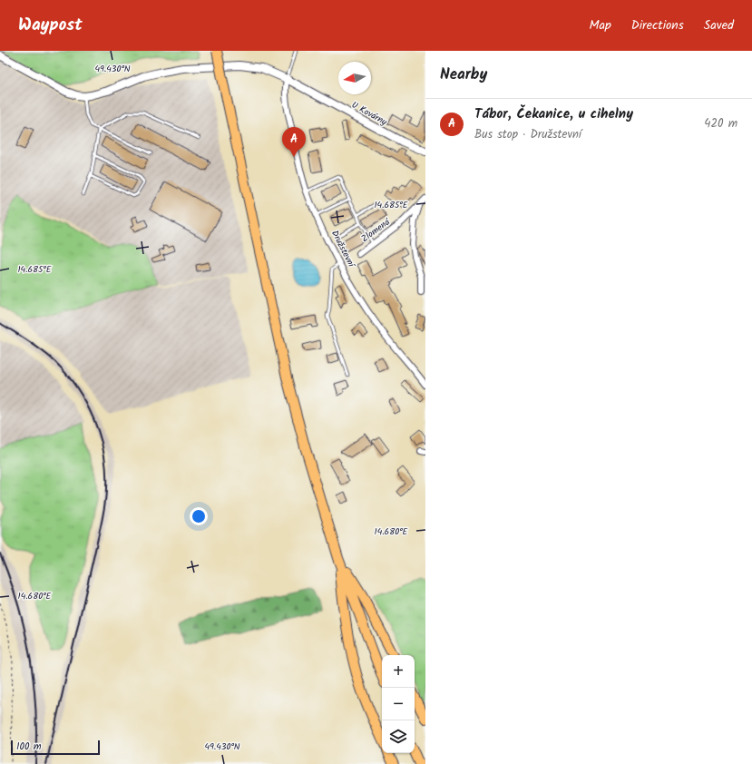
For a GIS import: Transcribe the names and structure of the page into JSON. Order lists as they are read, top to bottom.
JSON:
{
  "streets": {
    "street": ["U Kovárny", "Zlomená", "Družstevní"]
  },
  "crossings": [
    ["U Kovárny", "Družstevní"]
  ],
  "scale_bar": "100 m",
  "north": "left",
  "page": {
    "header": "Waypost",
    "nav": ["Map", "Directions", "Saved"],
    "heading": "Nearby",
    "list": [
      {
        "mark": "A",
        "name": "Tábor, Čekanice, u cihelny",
        "note": "Bus stop · Družstevní",
        "value": "420 m"
      }
    ],
    "pins": "A",
    "map_buttons": ["+", "−"],
    "scale": "100 m"
  },
  "coordinates": ["49.430°N", "14.685°E", "14.680°E"]
}
